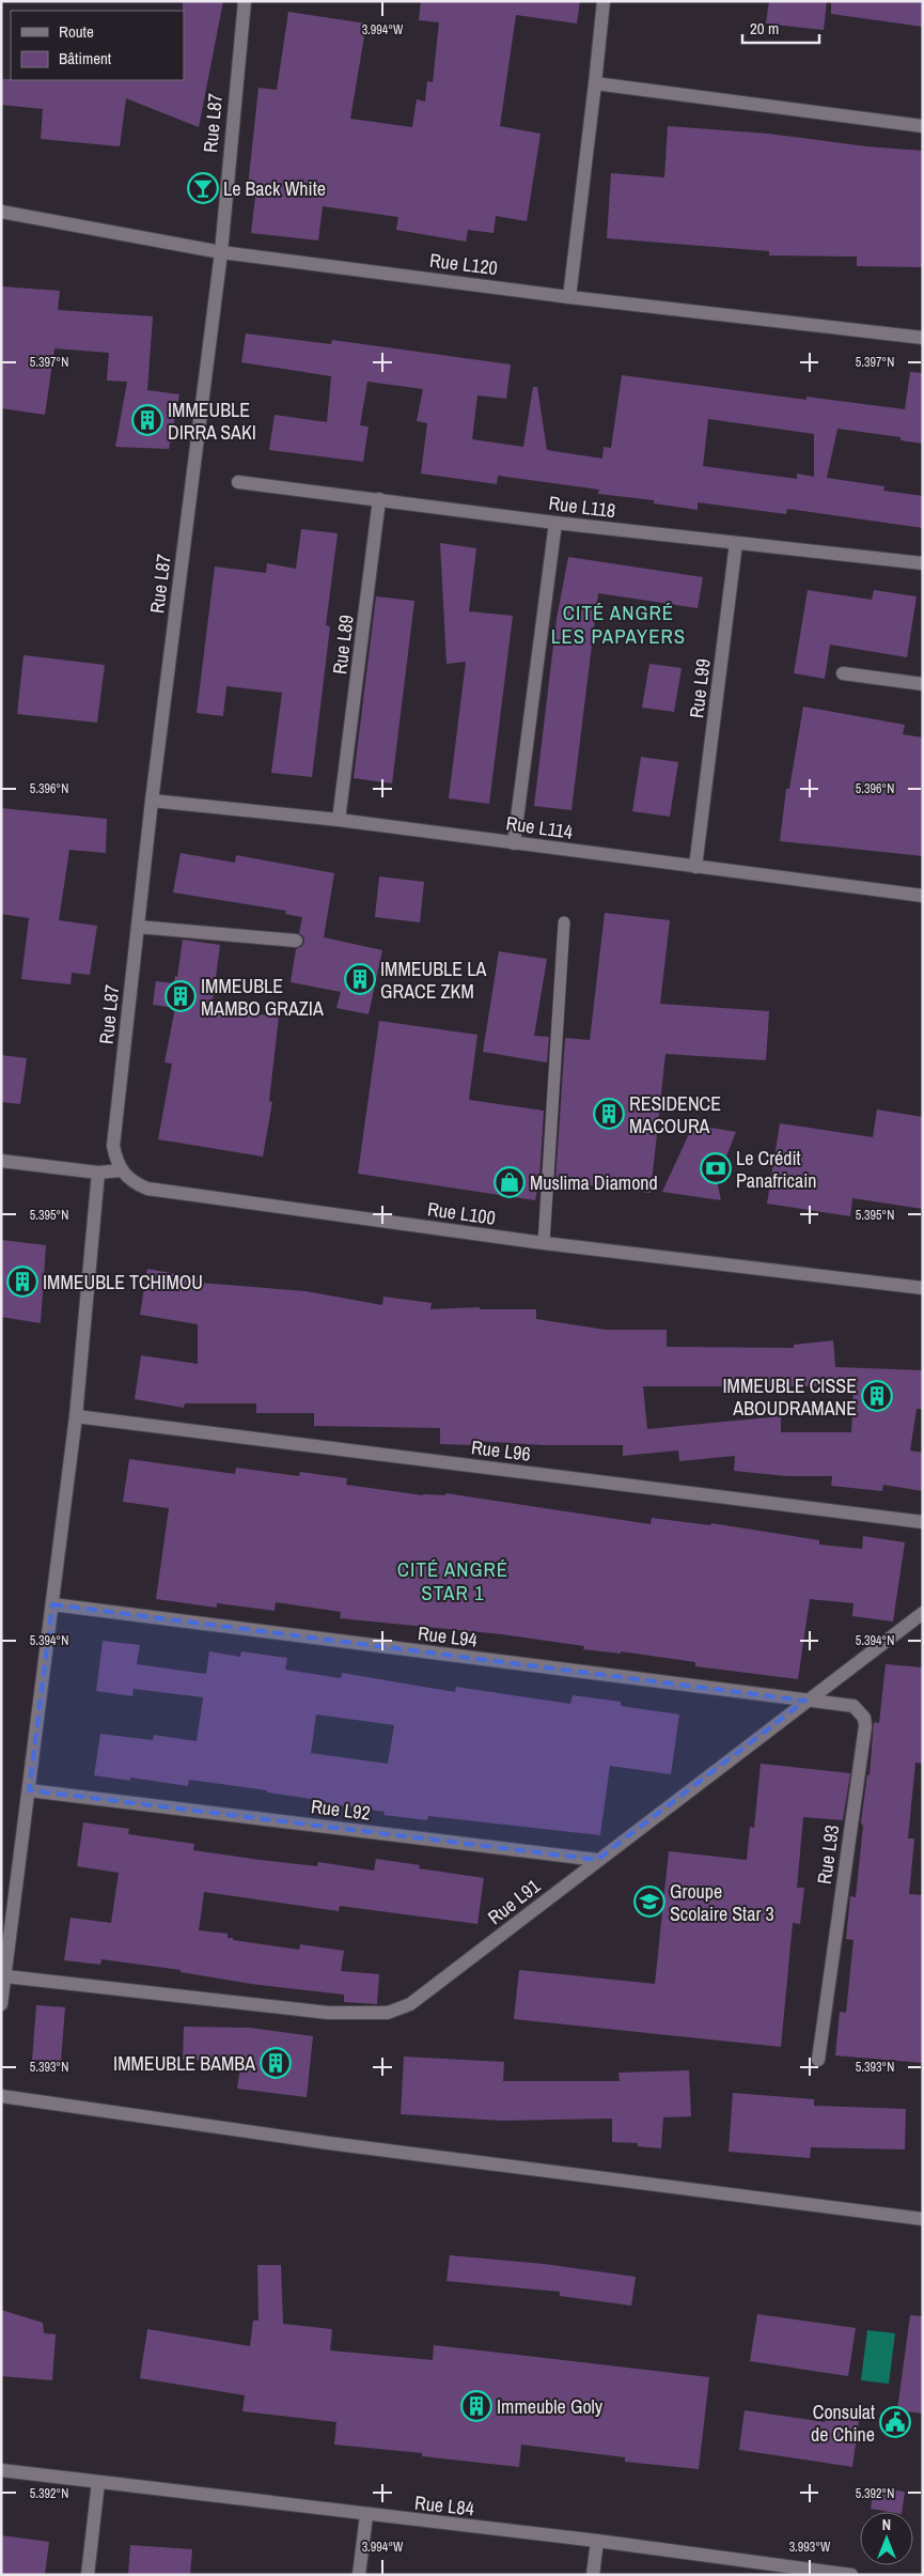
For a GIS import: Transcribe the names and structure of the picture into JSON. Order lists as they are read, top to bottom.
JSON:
{
  "streets": {
    "street": [
      "Rue L87",
      "Rue L120",
      "Rue L118",
      "Rue L89",
      "Rue L99",
      "Rue L114",
      "Rue L100",
      "Rue L96",
      "Rue L94",
      "Rue L92",
      "Rue L93",
      "Rue L91",
      "Rue L84"
    ]
  },
  "crossings": [
    ["Rue L87", "Rue L120"],
    ["Rue L87", "Rue L114"],
    ["Rue L87", "Rue L100"],
    ["Rue L118", "Rue L89"],
    ["Rue L118", "Rue L99"],
    ["Rue L89", "Rue L114"],
    ["Rue L99", "Rue L114"],
    ["Rue L94", "Rue L93"],
    ["Rue L94", "Rue L91"],
    ["Rue L92", "Rue L91"],
    ["Rue L93", "Rue L91"]
  ],
  "districts": ["CITÉ ANGRÉ LES PAPAYERS", "CITÉ ANGRÉ STAR 1"],
  "places": {
    "bar": ["Le Back White"],
    "building": [
      "IMMEUBLE DIRRA SAKI",
      "IMMEUBLE LA GRACE ZKM",
      "IMMEUBLE MAMBO GRAZIA",
      "RESIDENCE MACOURA",
      "IMMEUBLE TCHIMOU",
      "IMMEUBLE CISSE ABOUDRAMANE",
      "IMMEUBLE BAMBA",
      "Immeuble Goly"
    ],
    "bank": ["Le Crédit Panafricain"],
    "shop": ["Muslima Diamond"],
    "school or university": ["Groupe Scolaire Star 3"],
    "public building": ["Consulat de Chine"]
  },
  "legend": ["Route", "Bâtiment"],
  "scale_bar": "20 m",
  "north": "top",
  "coordinates": [
    "3.994°W",
    "5.397°N",
    "5.396°N",
    "5.395°N",
    "5.394°N",
    "5.393°N",
    "5.392°N",
    "3.993°W"
  ]
}
